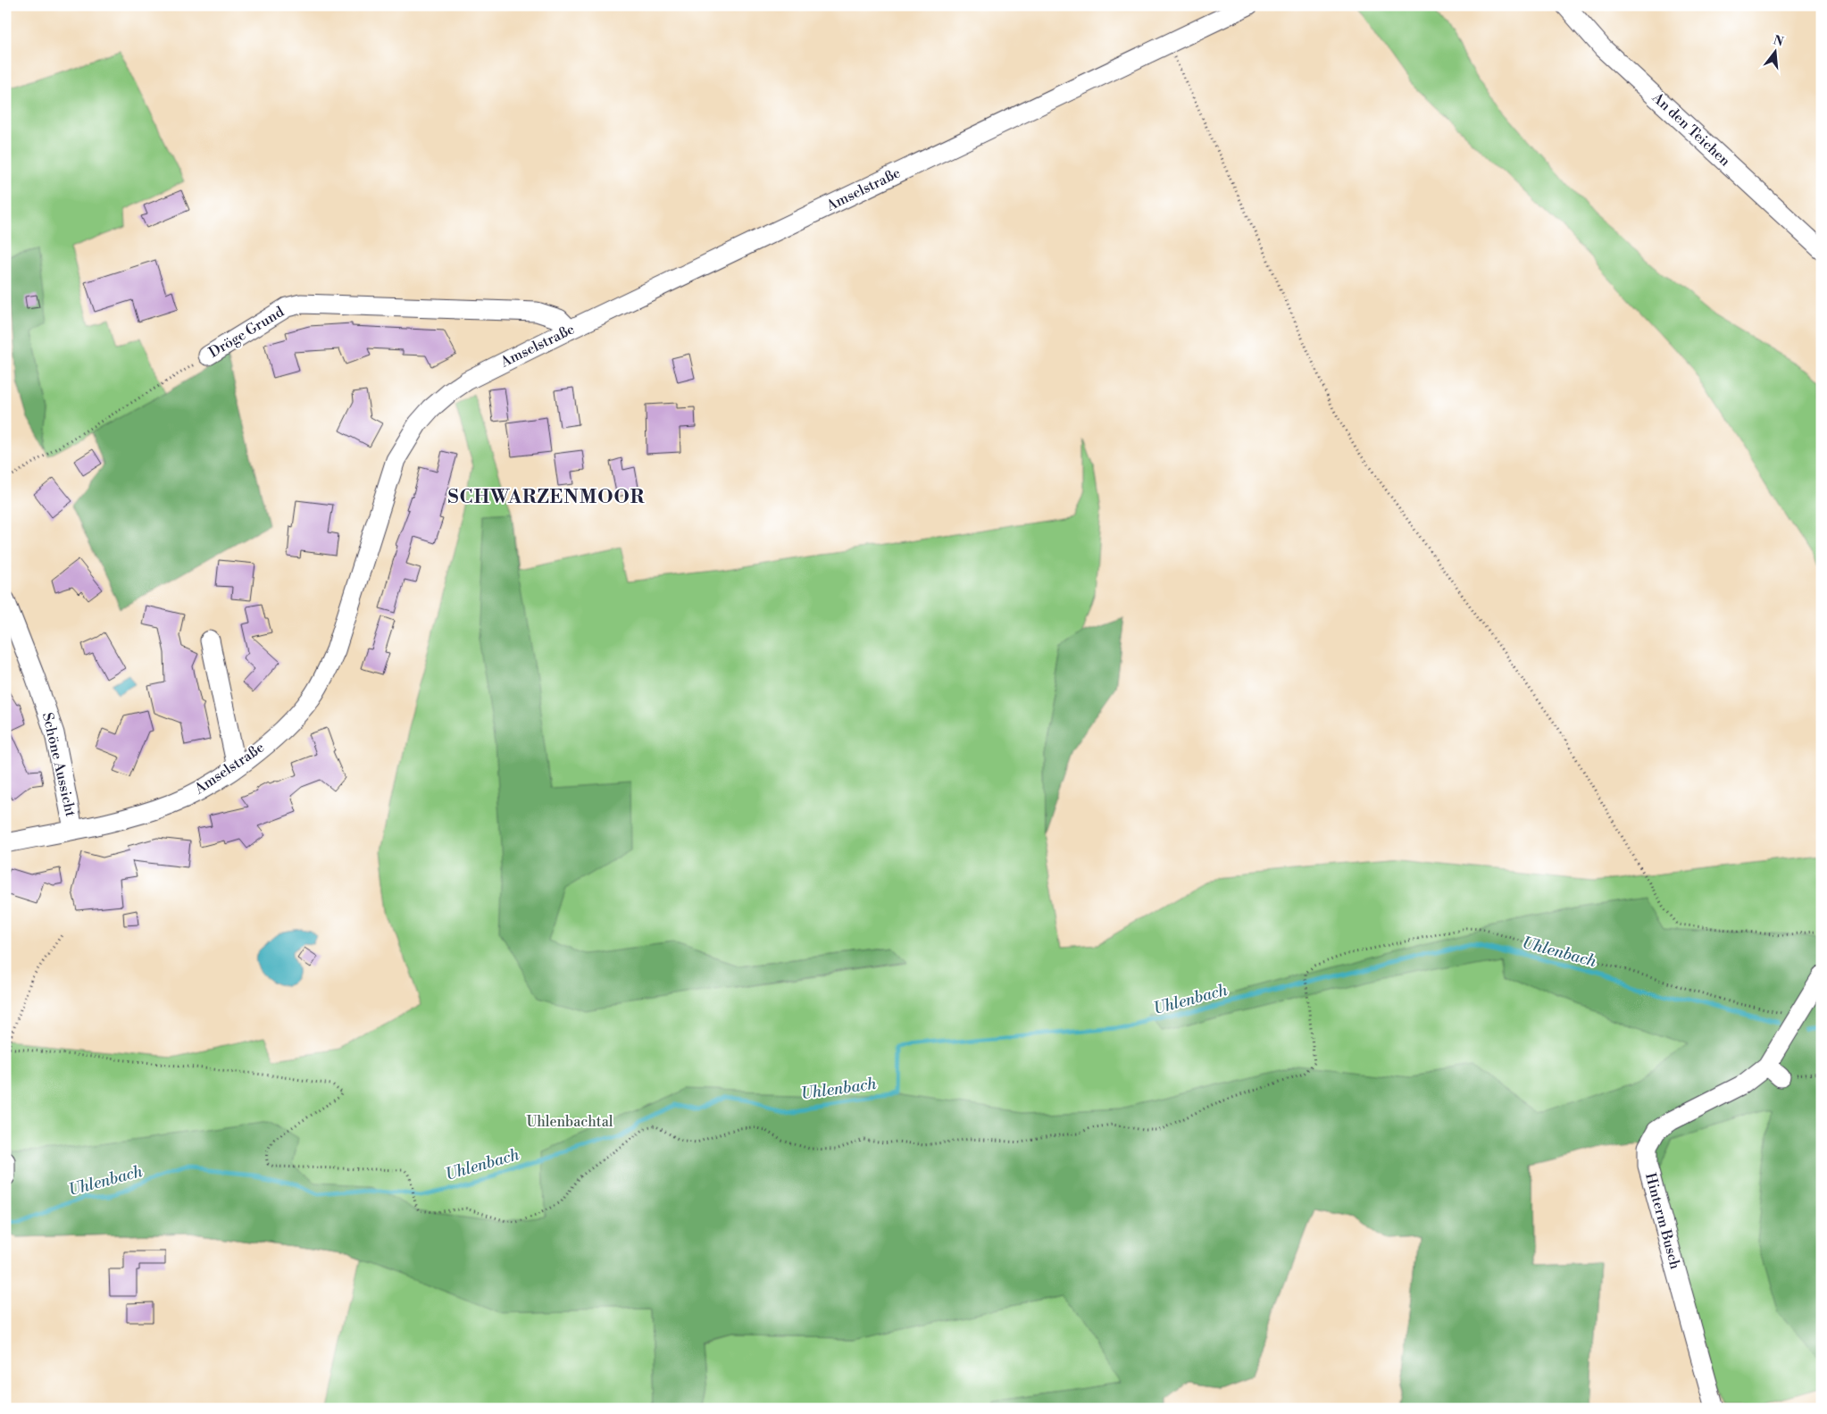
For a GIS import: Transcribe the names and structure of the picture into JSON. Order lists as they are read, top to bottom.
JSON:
{
  "streets": {
    "street": [
      "An den Teichen",
      "Amselstraße",
      "Dröge Grund",
      "Schöne Aussicht",
      "Hinterm Busch"
    ]
  },
  "crossings": [
    ["Amselstraße", "Dröge Grund"],
    ["Amselstraße", "Schöne Aussicht"]
  ],
  "districts": ["SCHWARZENMOOR"],
  "water": ["Uhlenbach"],
  "parks": ["Uhlenbachtal"],
  "north": "top"
}
